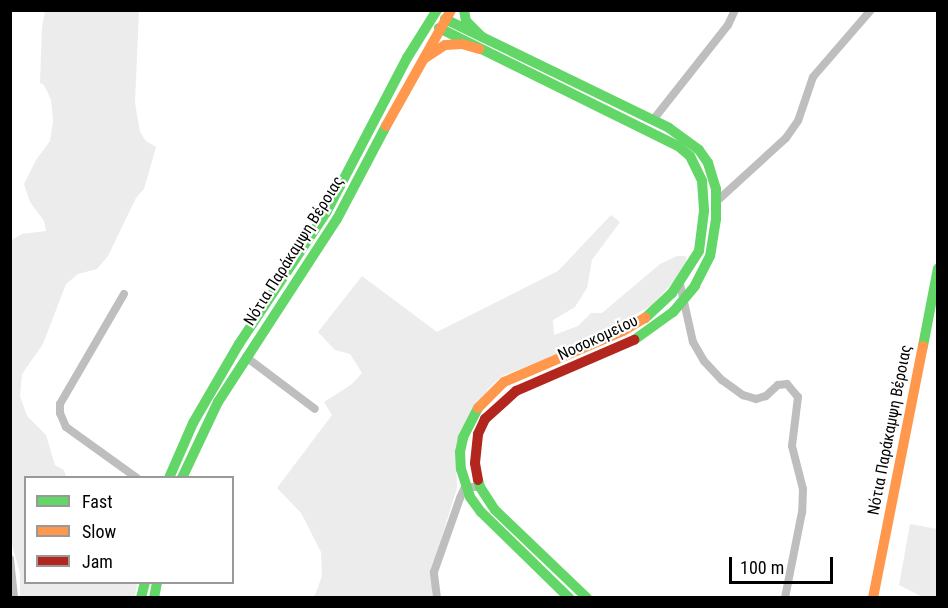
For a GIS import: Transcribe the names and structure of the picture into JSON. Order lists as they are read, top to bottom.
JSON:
{
  "streets": {
    "street": ["Νότια Παράκαμψη Βέροιας", "Νοσοκομείου"]
  },
  "crossings": [
    ["Νότια Παράκαμψη Βέροιας", "Νοσοκομείου"]
  ],
  "legend": ["Fast", "Slow", "Jam"],
  "scale_bar": "100 m"
}
